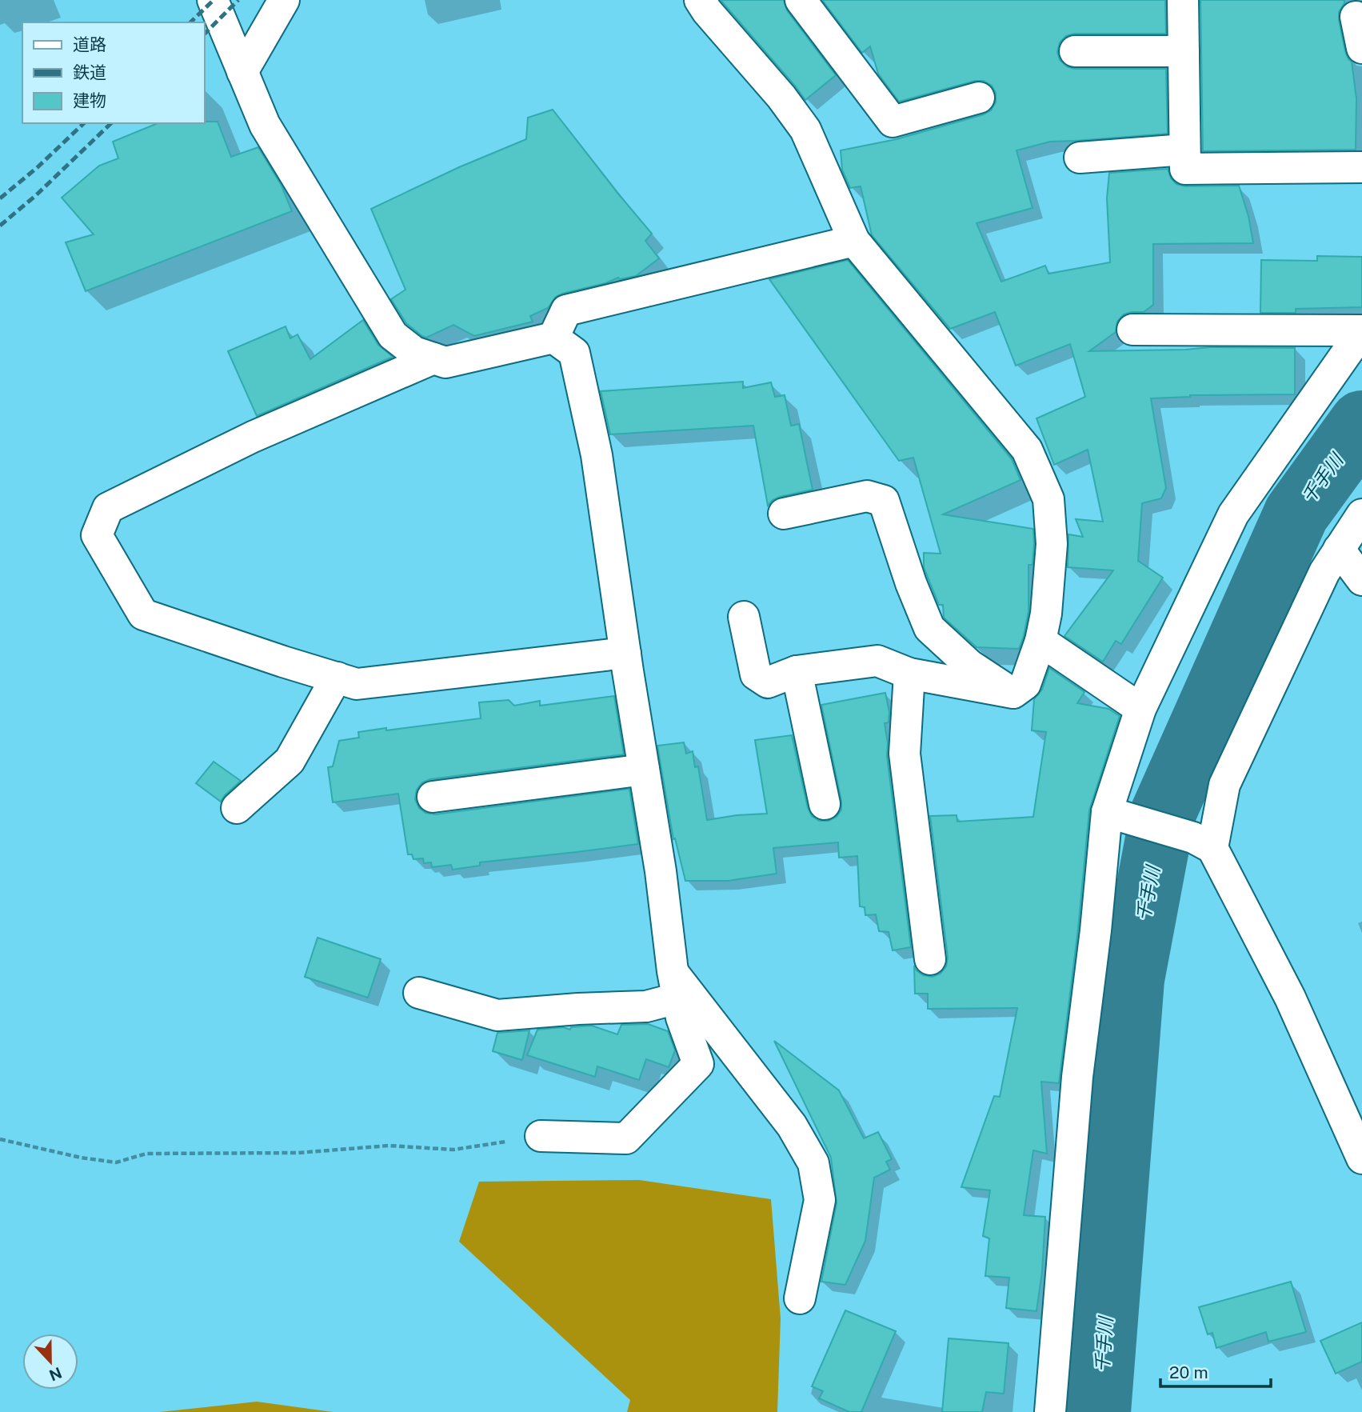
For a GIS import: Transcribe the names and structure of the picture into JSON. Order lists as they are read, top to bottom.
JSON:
{
  "water": ["千手川"],
  "legend": ["道路", "鉄道", "建物"],
  "scale_bar": "20 m",
  "north": "bottom"
}
